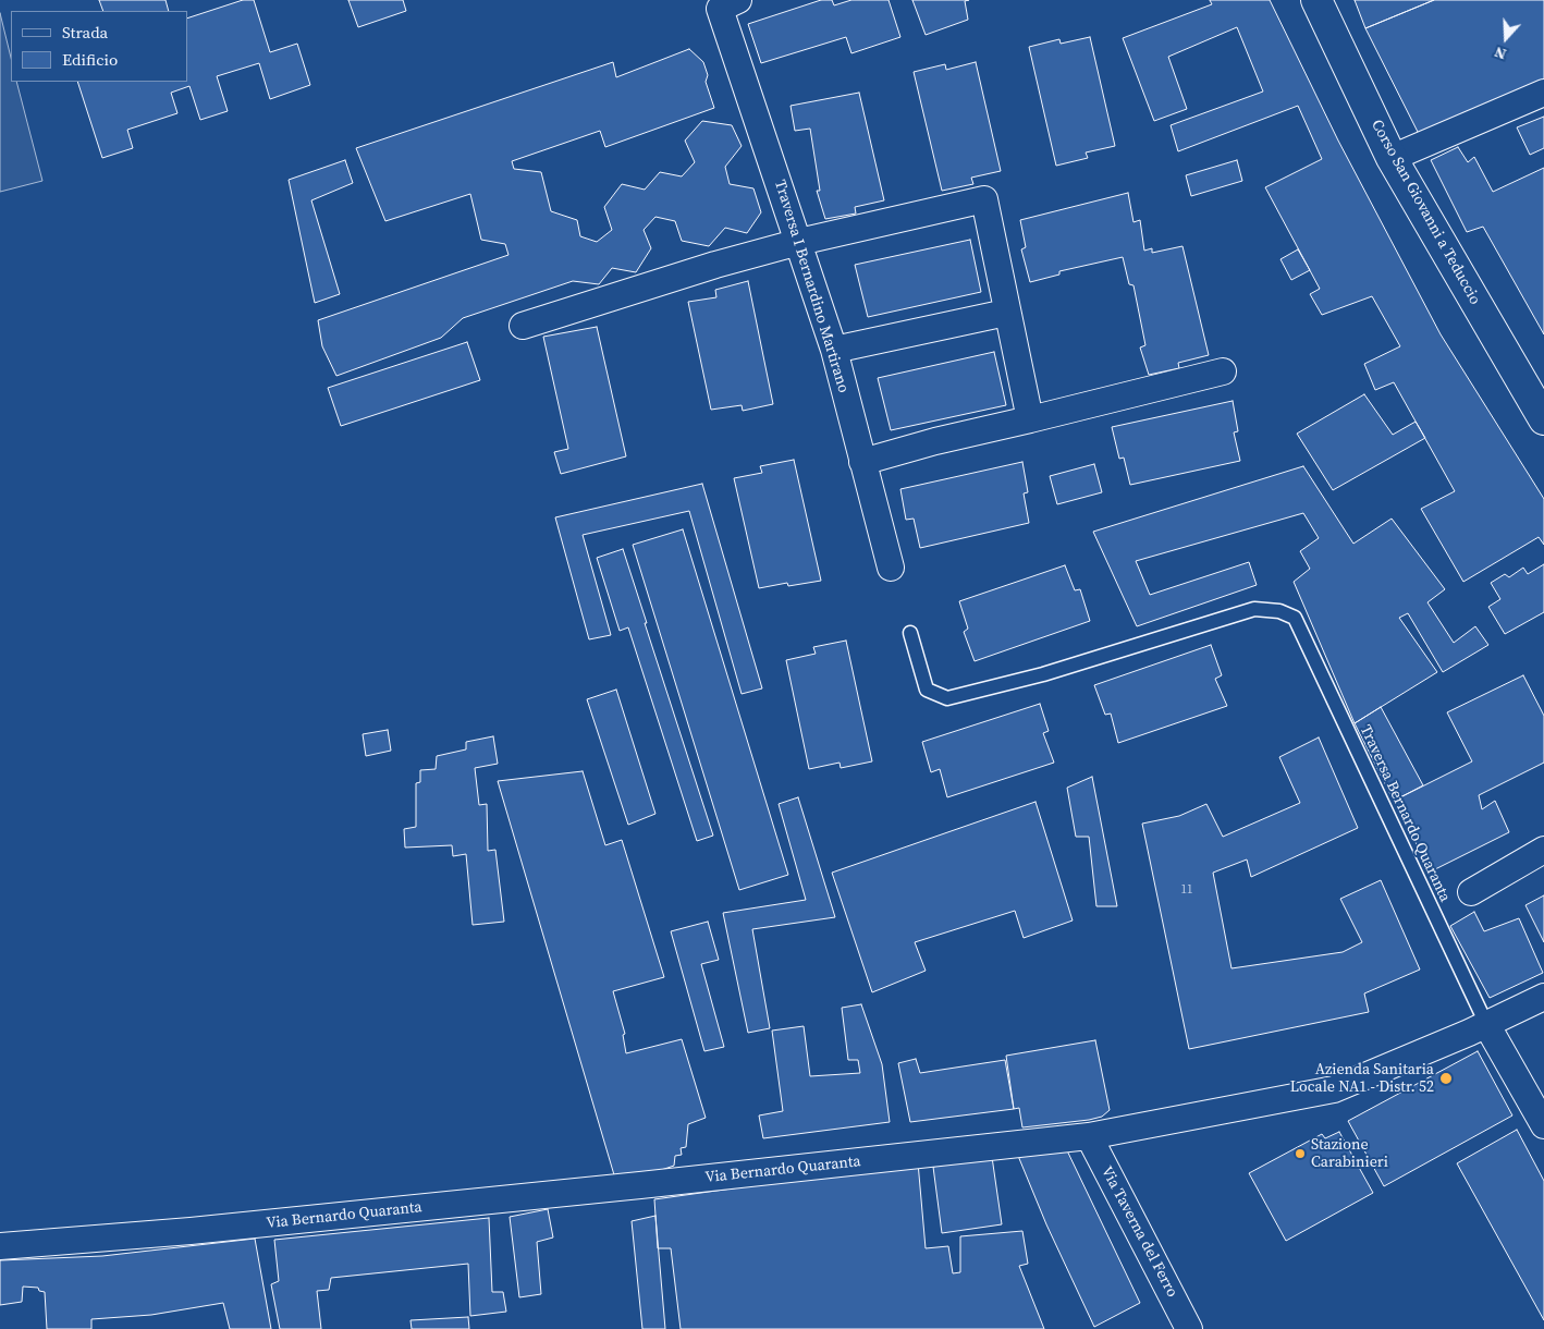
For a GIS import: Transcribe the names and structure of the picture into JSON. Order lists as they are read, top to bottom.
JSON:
{
  "streets": {
    "main road": ["Corso San Giovanni a Teduccio"],
    "street": ["Traversa I Bernardino Martirano", "Via Bernardo Quaranta", "Via Taverna del Ferro"],
    "lane": ["Traversa Bernardo Quaranta"]
  },
  "crossings": [
    ["Traversa Bernardo Quaranta", "Via Bernardo Quaranta"],
    ["Via Bernardo Quaranta", "Via Taverna del Ferro"]
  ],
  "places": ["Azienda Sanitaria Locale NA1 - Distr. 52", "Stazione Carabinieri"],
  "house_numbers": ["11"],
  "legend": ["Strada", "Edificio"],
  "north": "bottom"
}
